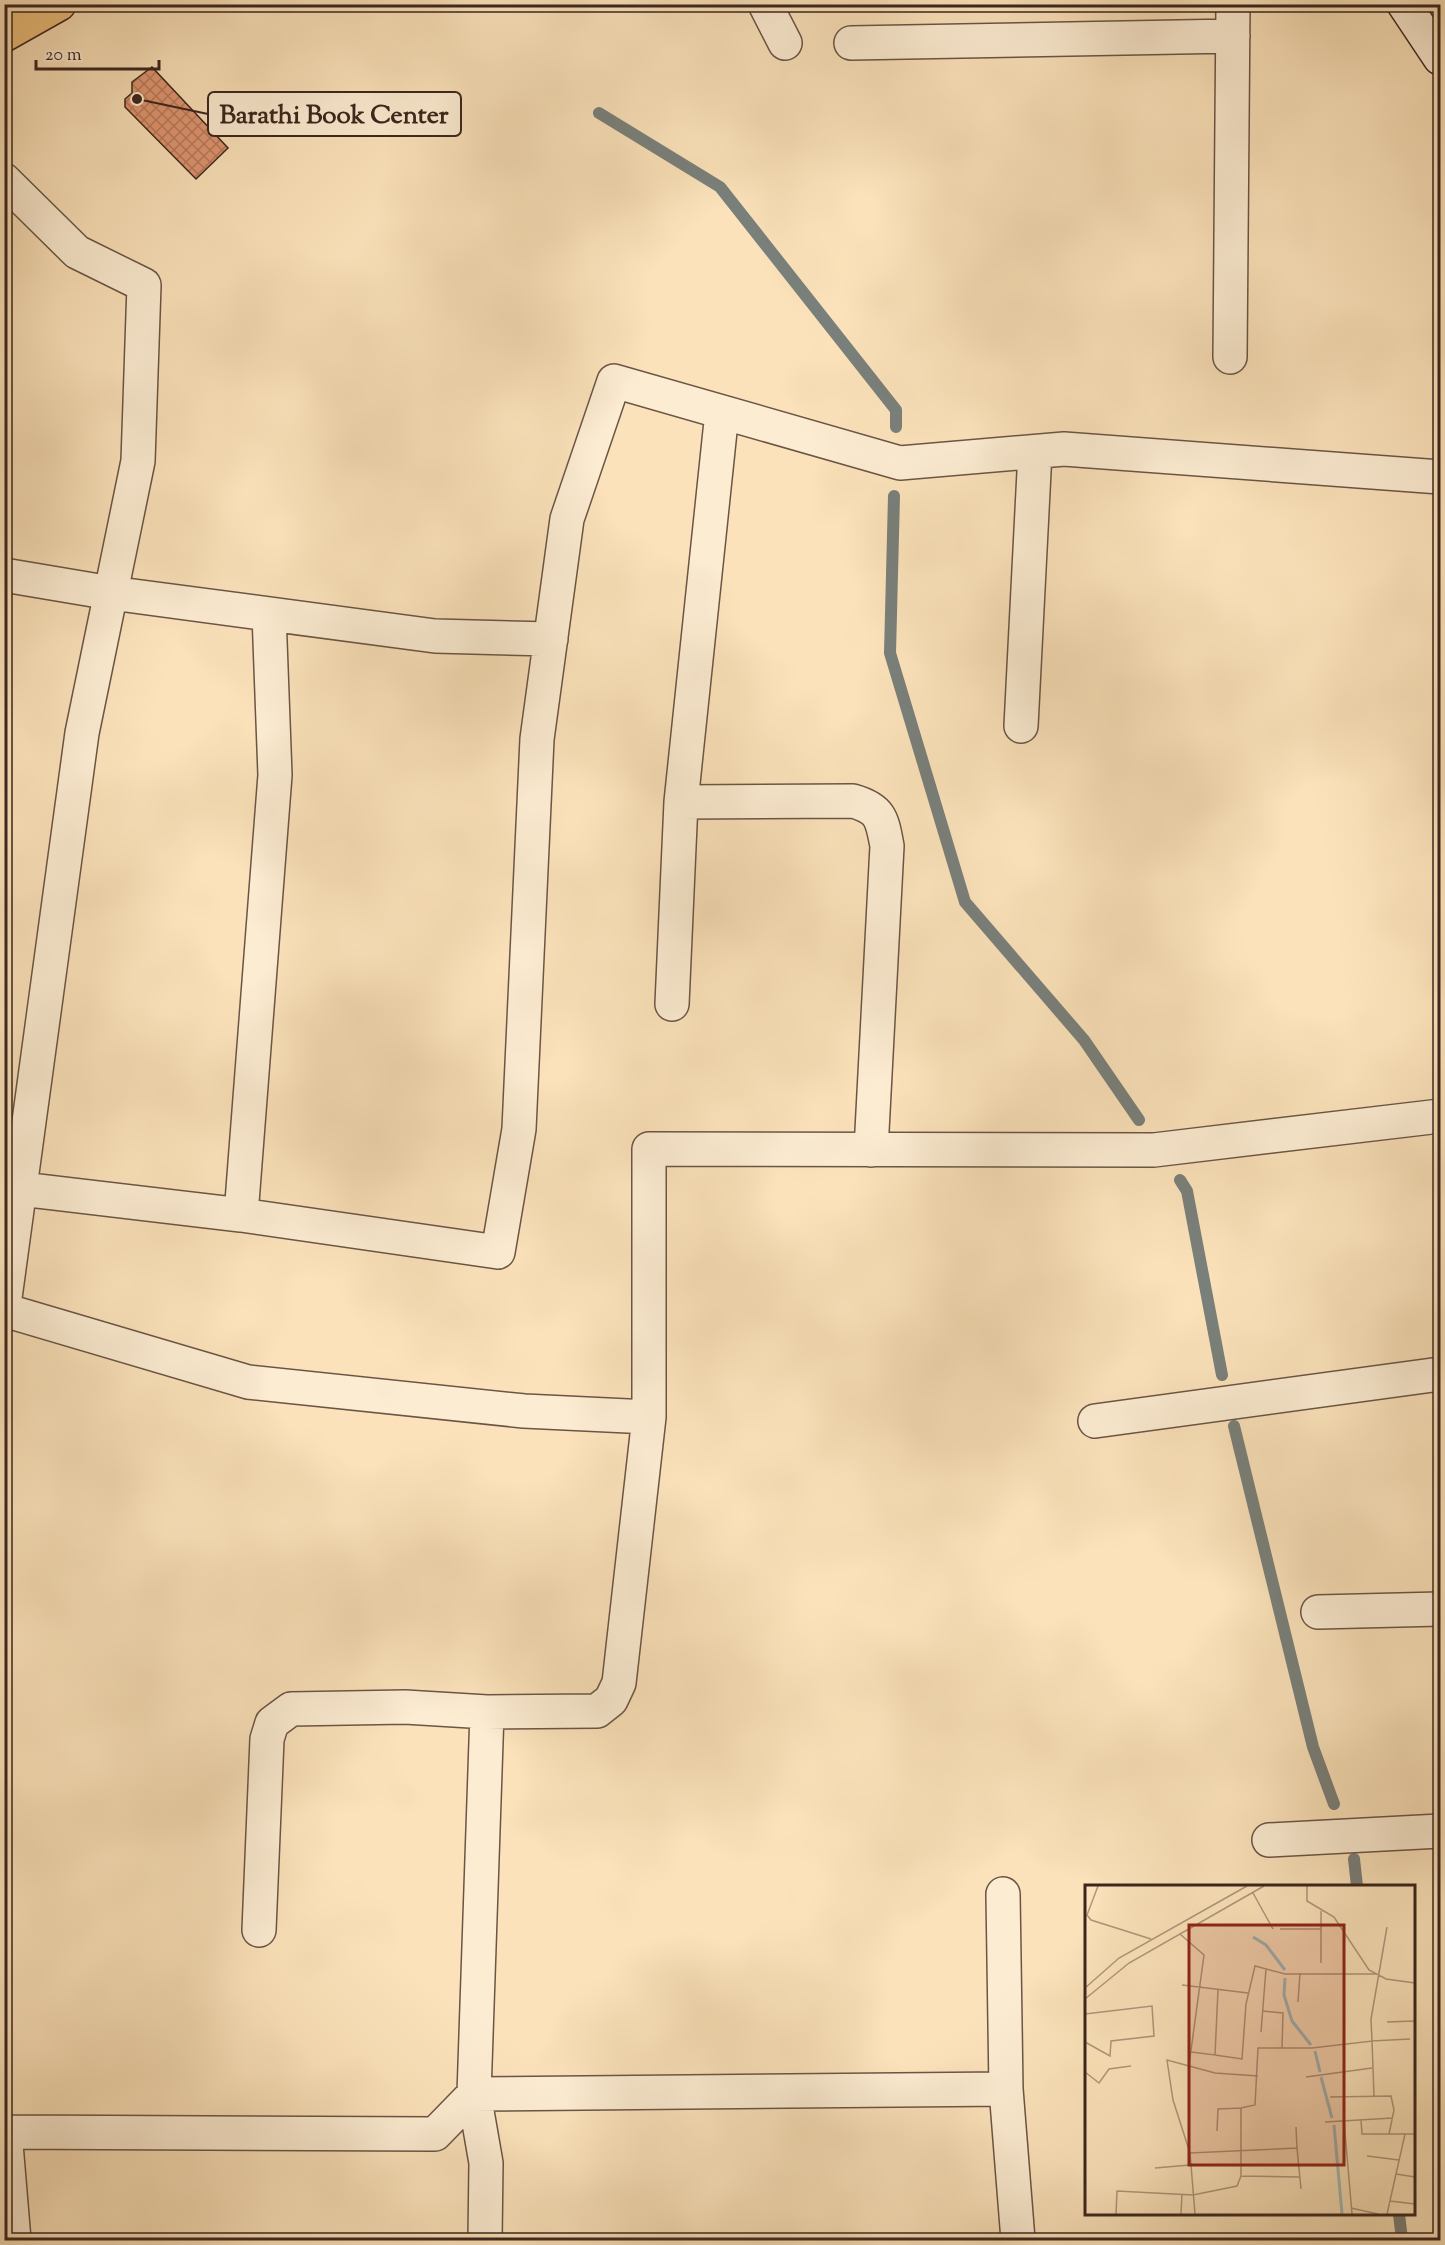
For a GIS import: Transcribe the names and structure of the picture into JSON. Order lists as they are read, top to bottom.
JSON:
{
  "places": ["Barathi Book Center"],
  "scale_bar": "20 m"
}
